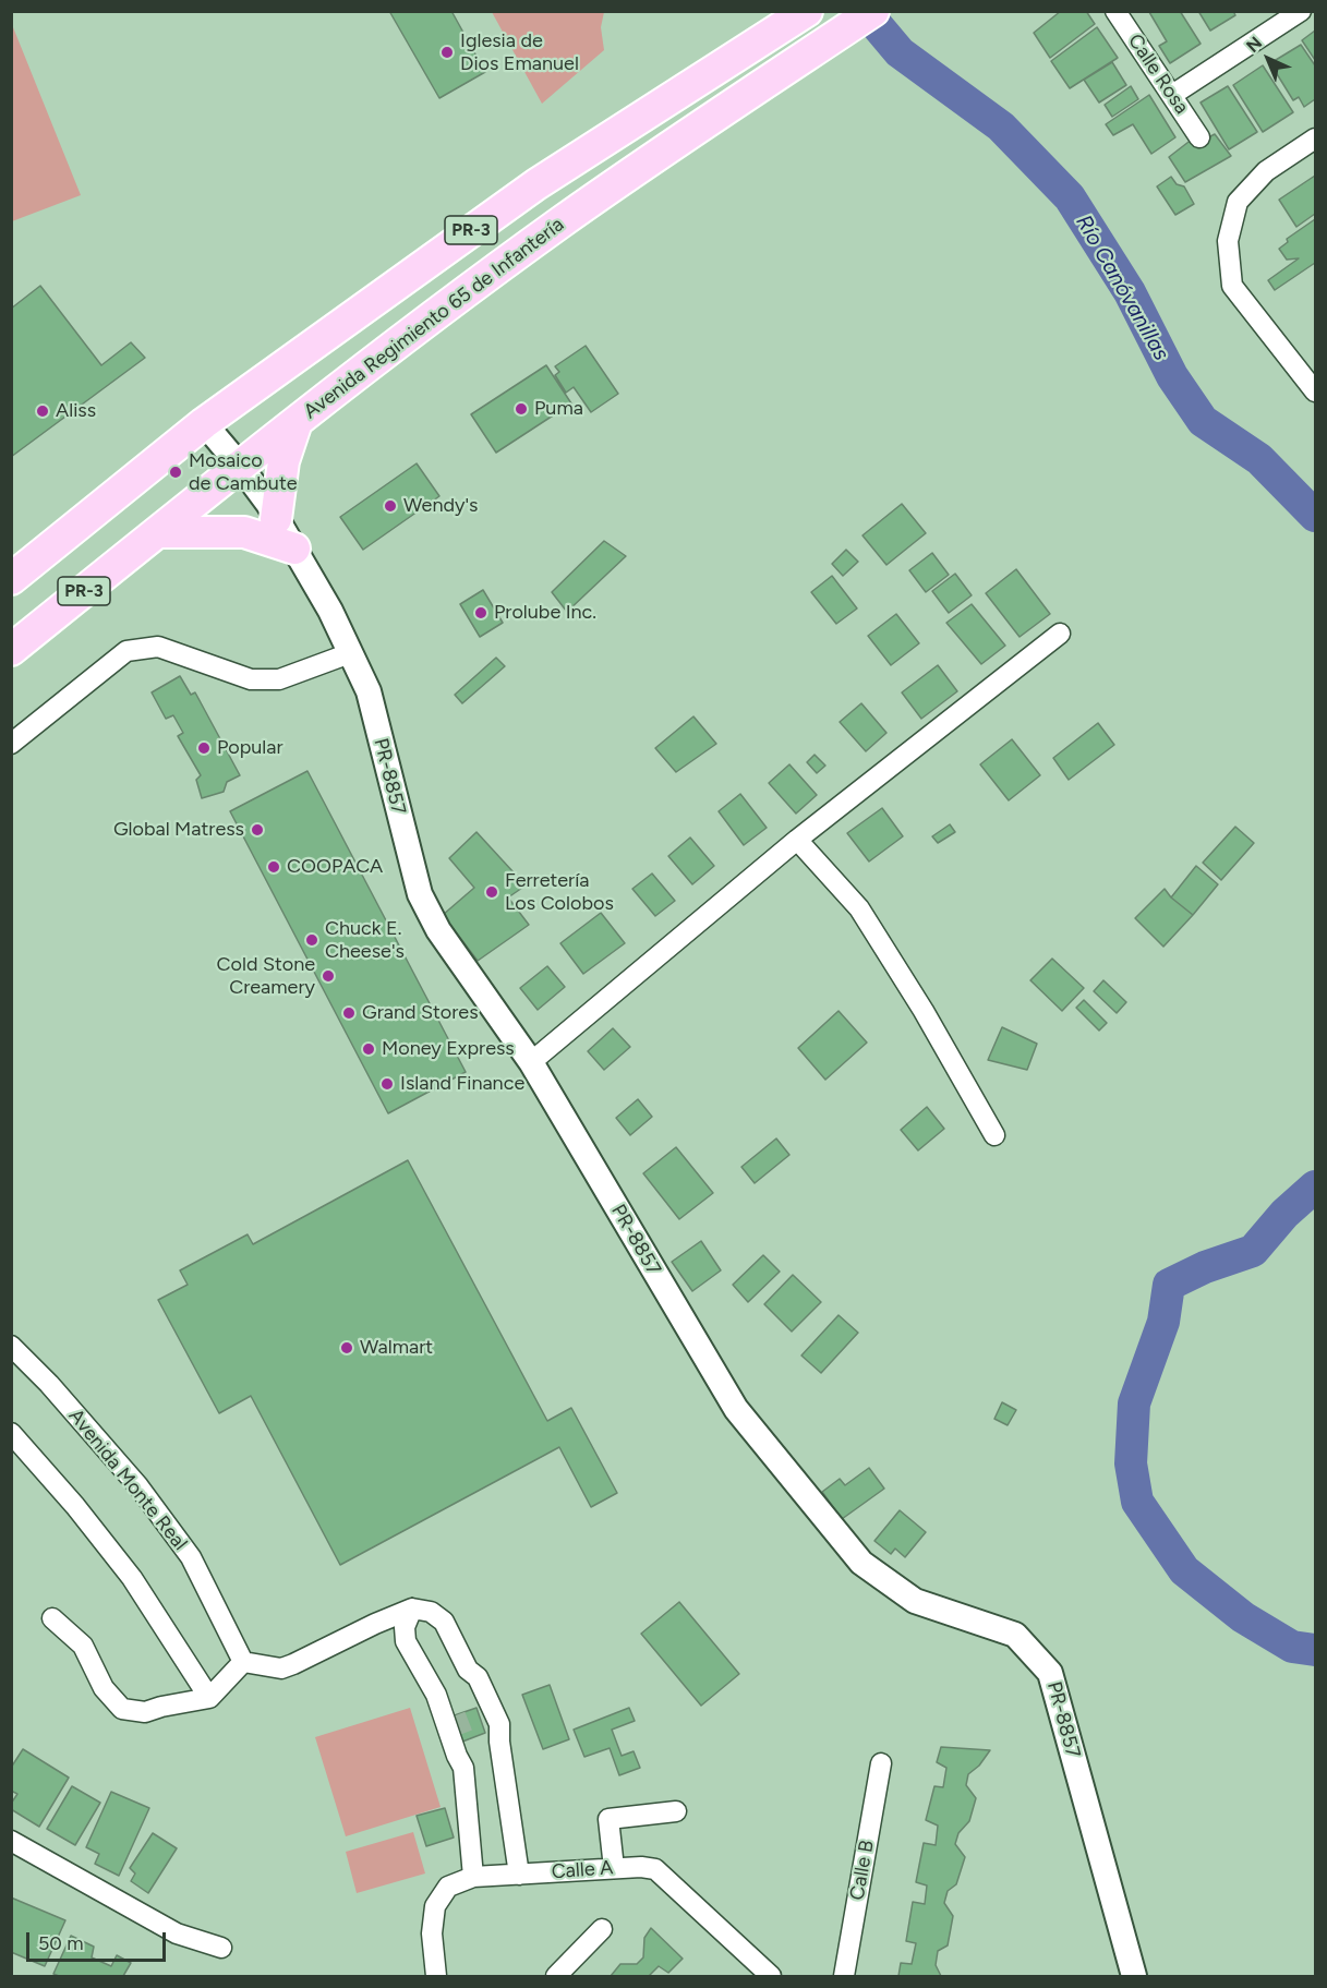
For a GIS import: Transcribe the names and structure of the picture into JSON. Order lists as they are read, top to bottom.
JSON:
{
  "streets": {
    "main road": ["PR-3", "Avenida Regimiento 65 de Infantería"],
    "street": [
      "Calle Rosa",
      "PR-8857",
      "Avenida Monte Real",
      "Calle A",
      "Calle B"
    ]
  },
  "crossings": [
    ["PR-3", "PR-8857"],
    ["Avenida Regimiento 65 de Infantería", "PR-8857"]
  ],
  "water": ["Río Canóvanillas"],
  "places": [
    "Iglesia de Dios Emanuel",
    "Puma",
    "Aliss",
    "Mosaico de Cambute",
    "Wendy's",
    "Prolube Inc.",
    "Popular",
    "Global Matress",
    "COOPACA",
    "Ferretería Los Colobos",
    "Chuck E. Cheese's",
    "Cold Stone Creamery",
    "Grand Stores",
    "Money Express",
    "Island Finance",
    "Walmart"
  ],
  "scale_bar": "50 m",
  "north": "top left"
}
